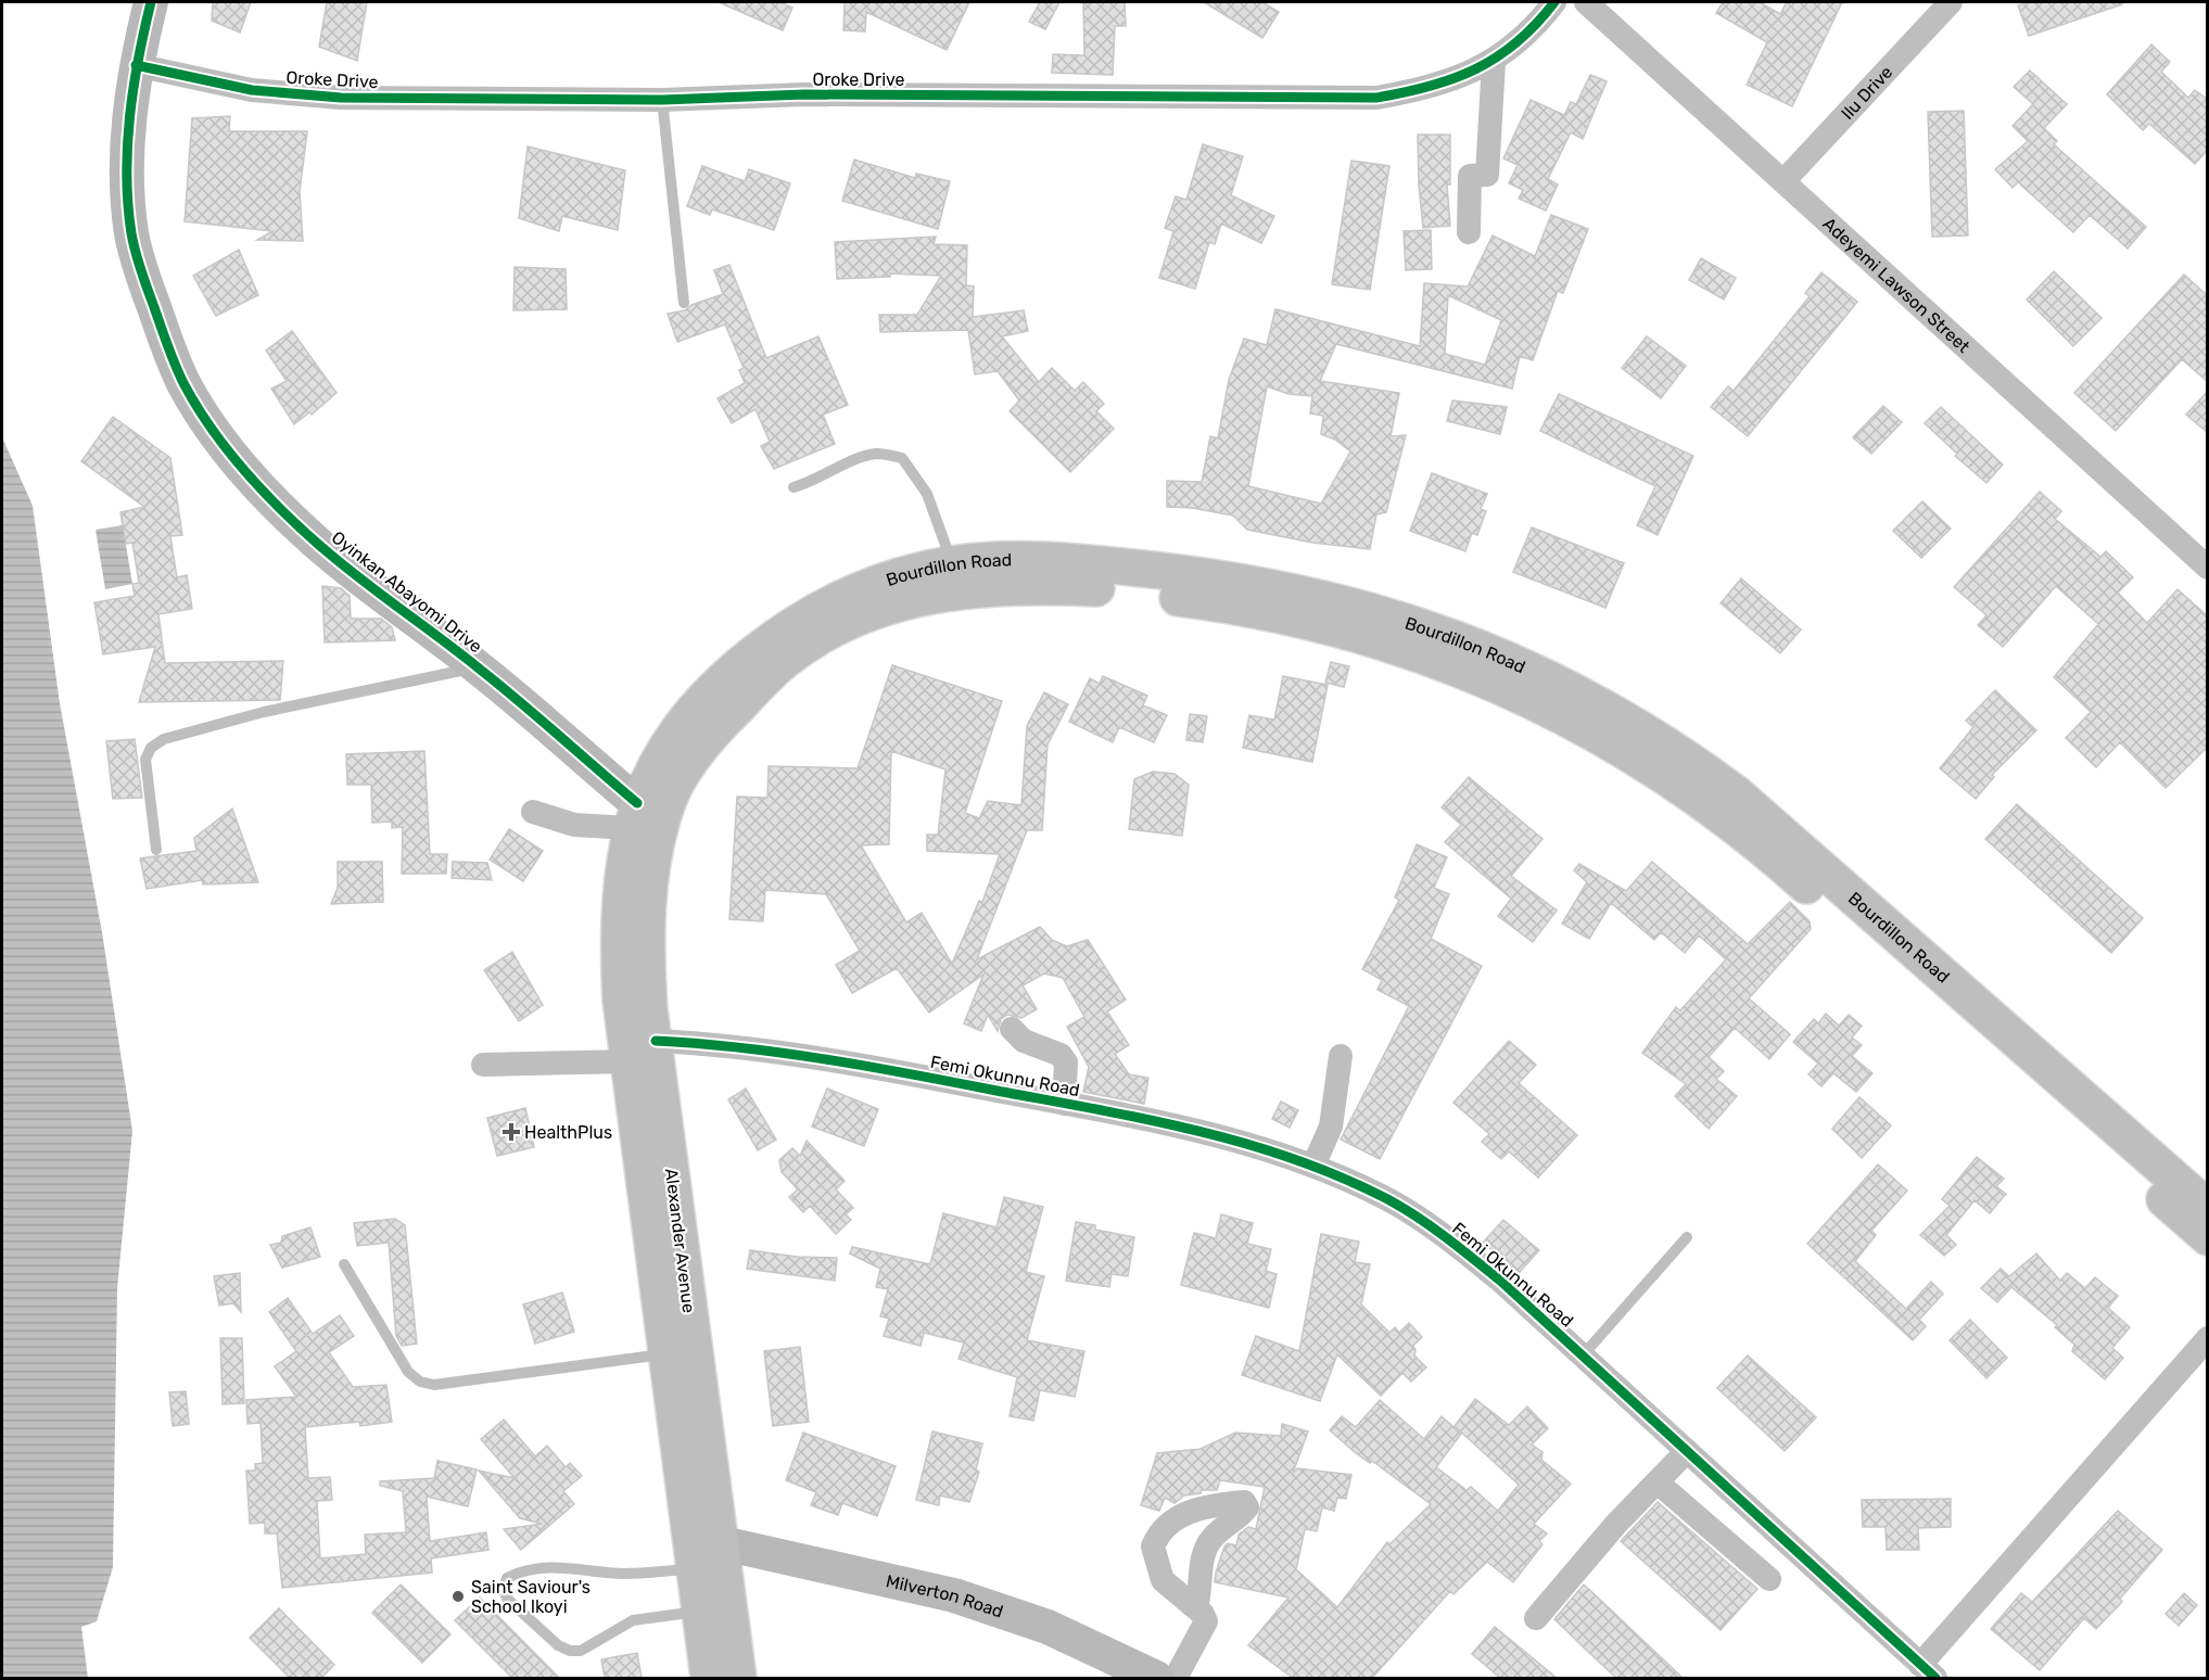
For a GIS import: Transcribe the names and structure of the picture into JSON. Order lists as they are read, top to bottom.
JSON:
{
  "streets": {
    "main road": ["Bourdillon Road", "Alexander Avenue"],
    "street": [
      "Oroke Drive",
      "Ilu Drive",
      "Adeyemi Lawson Street",
      "Oyinkan Abayomi Drive",
      "Femi Okunnu Road",
      "Milverton Road"
    ]
  },
  "crossings": [
    ["Oroke Drive", "Oyinkan Abayomi Drive"],
    ["Ilu Drive", "Adeyemi Lawson Street"],
    ["Bourdillon Road", "Oyinkan Abayomi Drive"],
    ["Bourdillon Road", "Alexander Avenue"],
    ["Oyinkan Abayomi Drive", "Alexander Avenue"],
    ["Femi Okunnu Road", "Alexander Avenue"],
    ["Alexander Avenue", "Milverton Road"]
  ],
  "places": {
    "health": ["HealthPlus"],
    "other": ["Saint Saviour's School Ikoyi"]
  }
}
